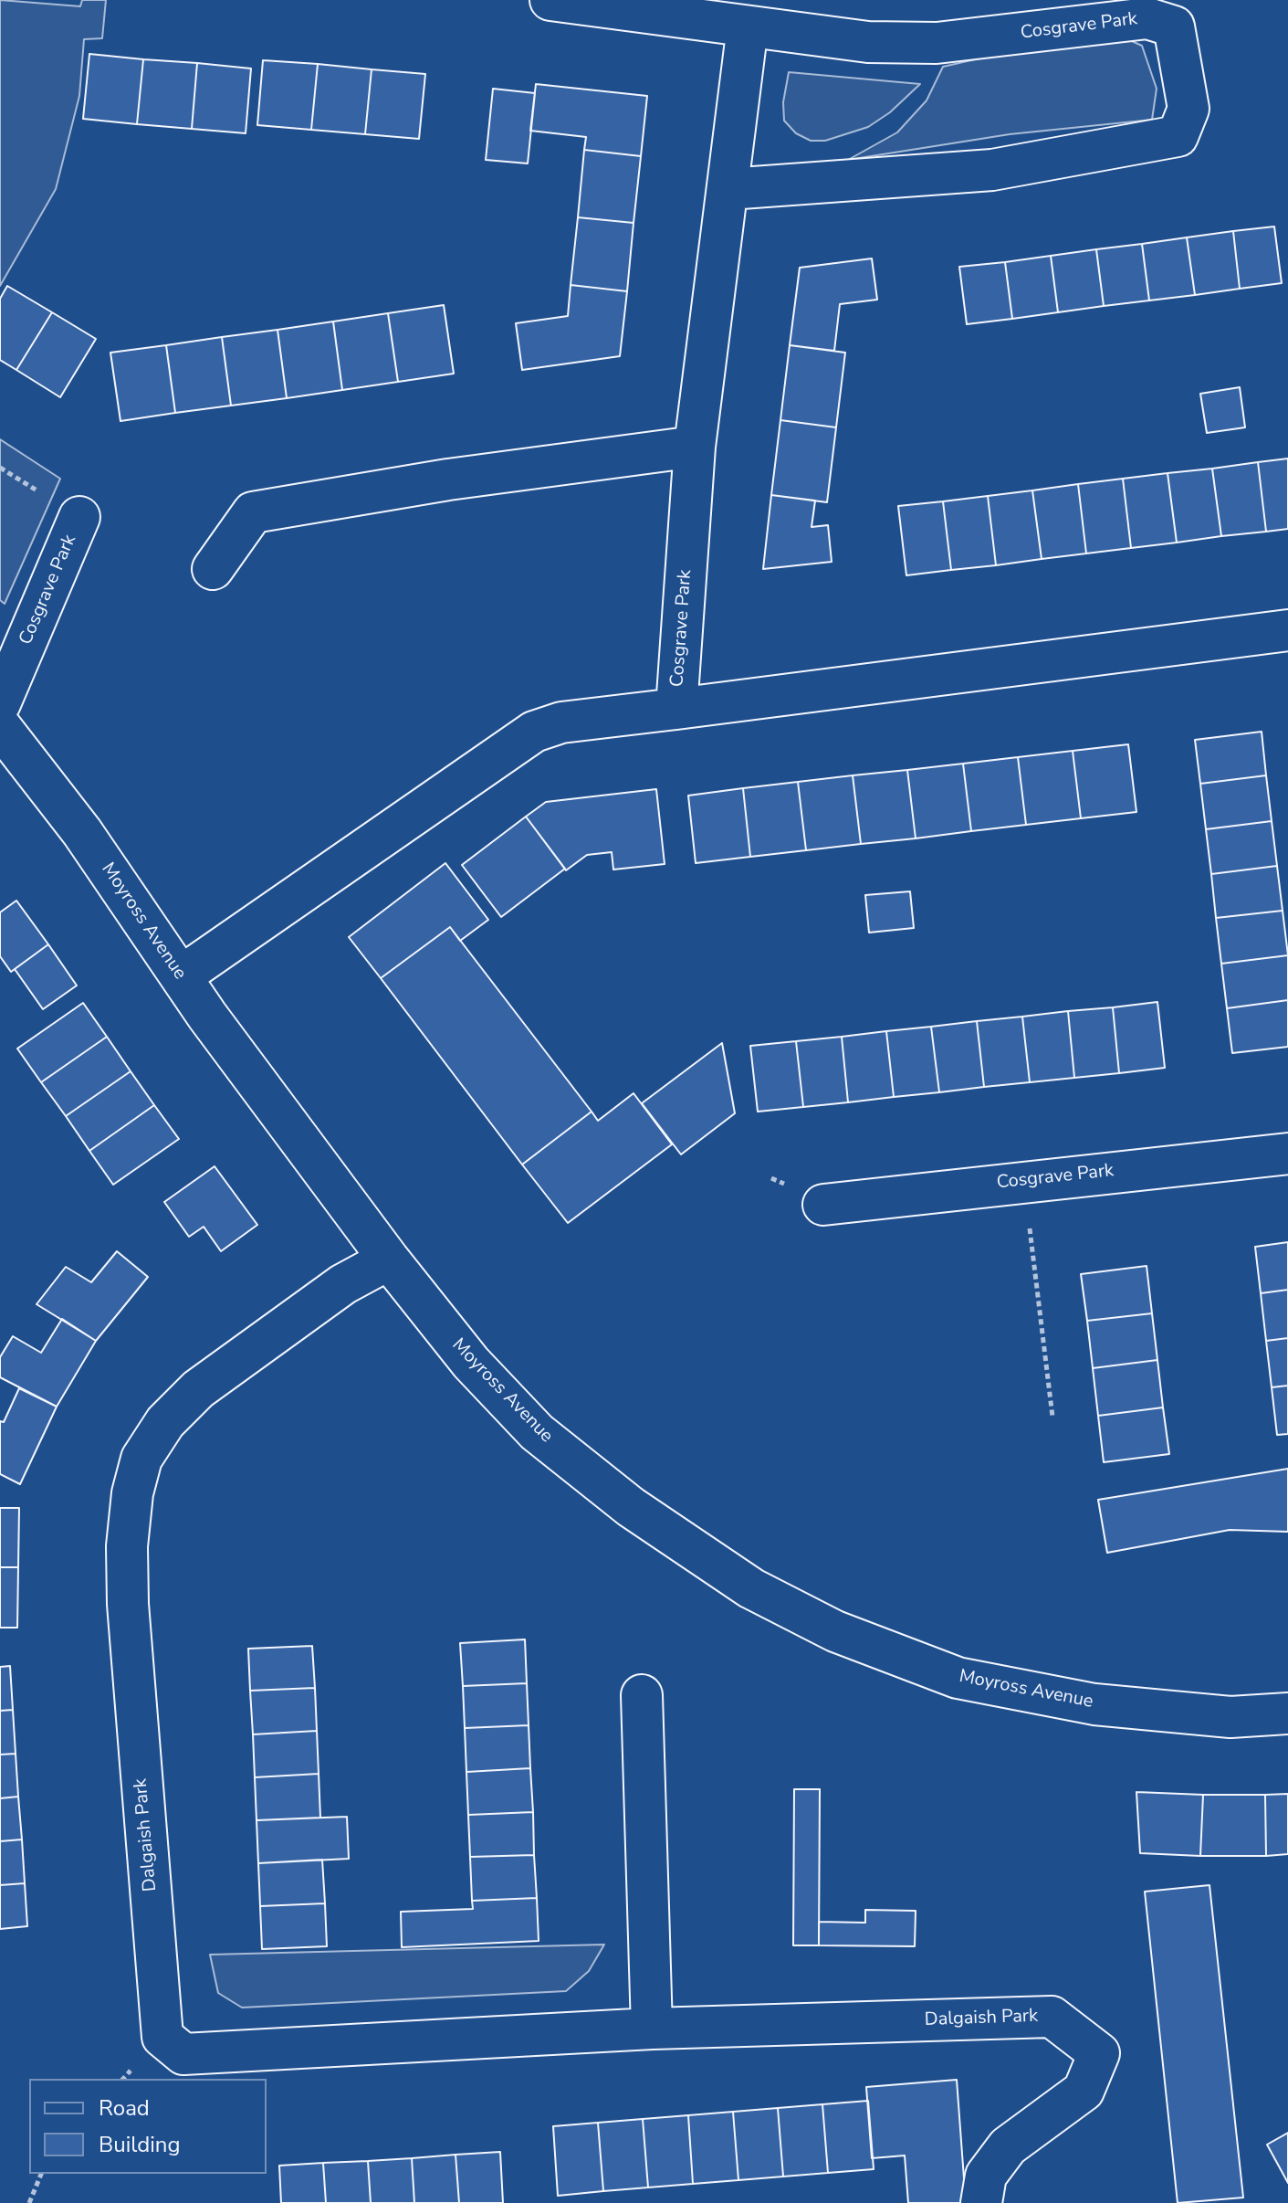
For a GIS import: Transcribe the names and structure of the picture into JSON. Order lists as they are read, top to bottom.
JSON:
{
  "streets": {
    "street": ["Cosgrave Park", "Moyross Avenue", "Dalgaish Park"]
  },
  "crossings": [
    ["Moyross Avenue", "Dalgaish Park"]
  ],
  "legend": ["Road", "Building"]
}
